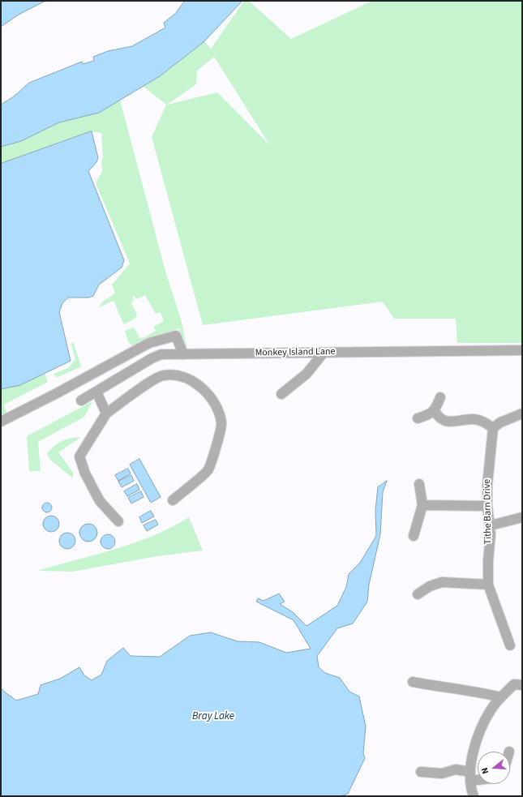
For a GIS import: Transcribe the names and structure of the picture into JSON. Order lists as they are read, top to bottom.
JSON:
{
  "streets": {
    "street": ["Monkey Island Lane", "Tithe Barn Drive"]
  },
  "water": ["Bray Lake"],
  "north": "left"
}
